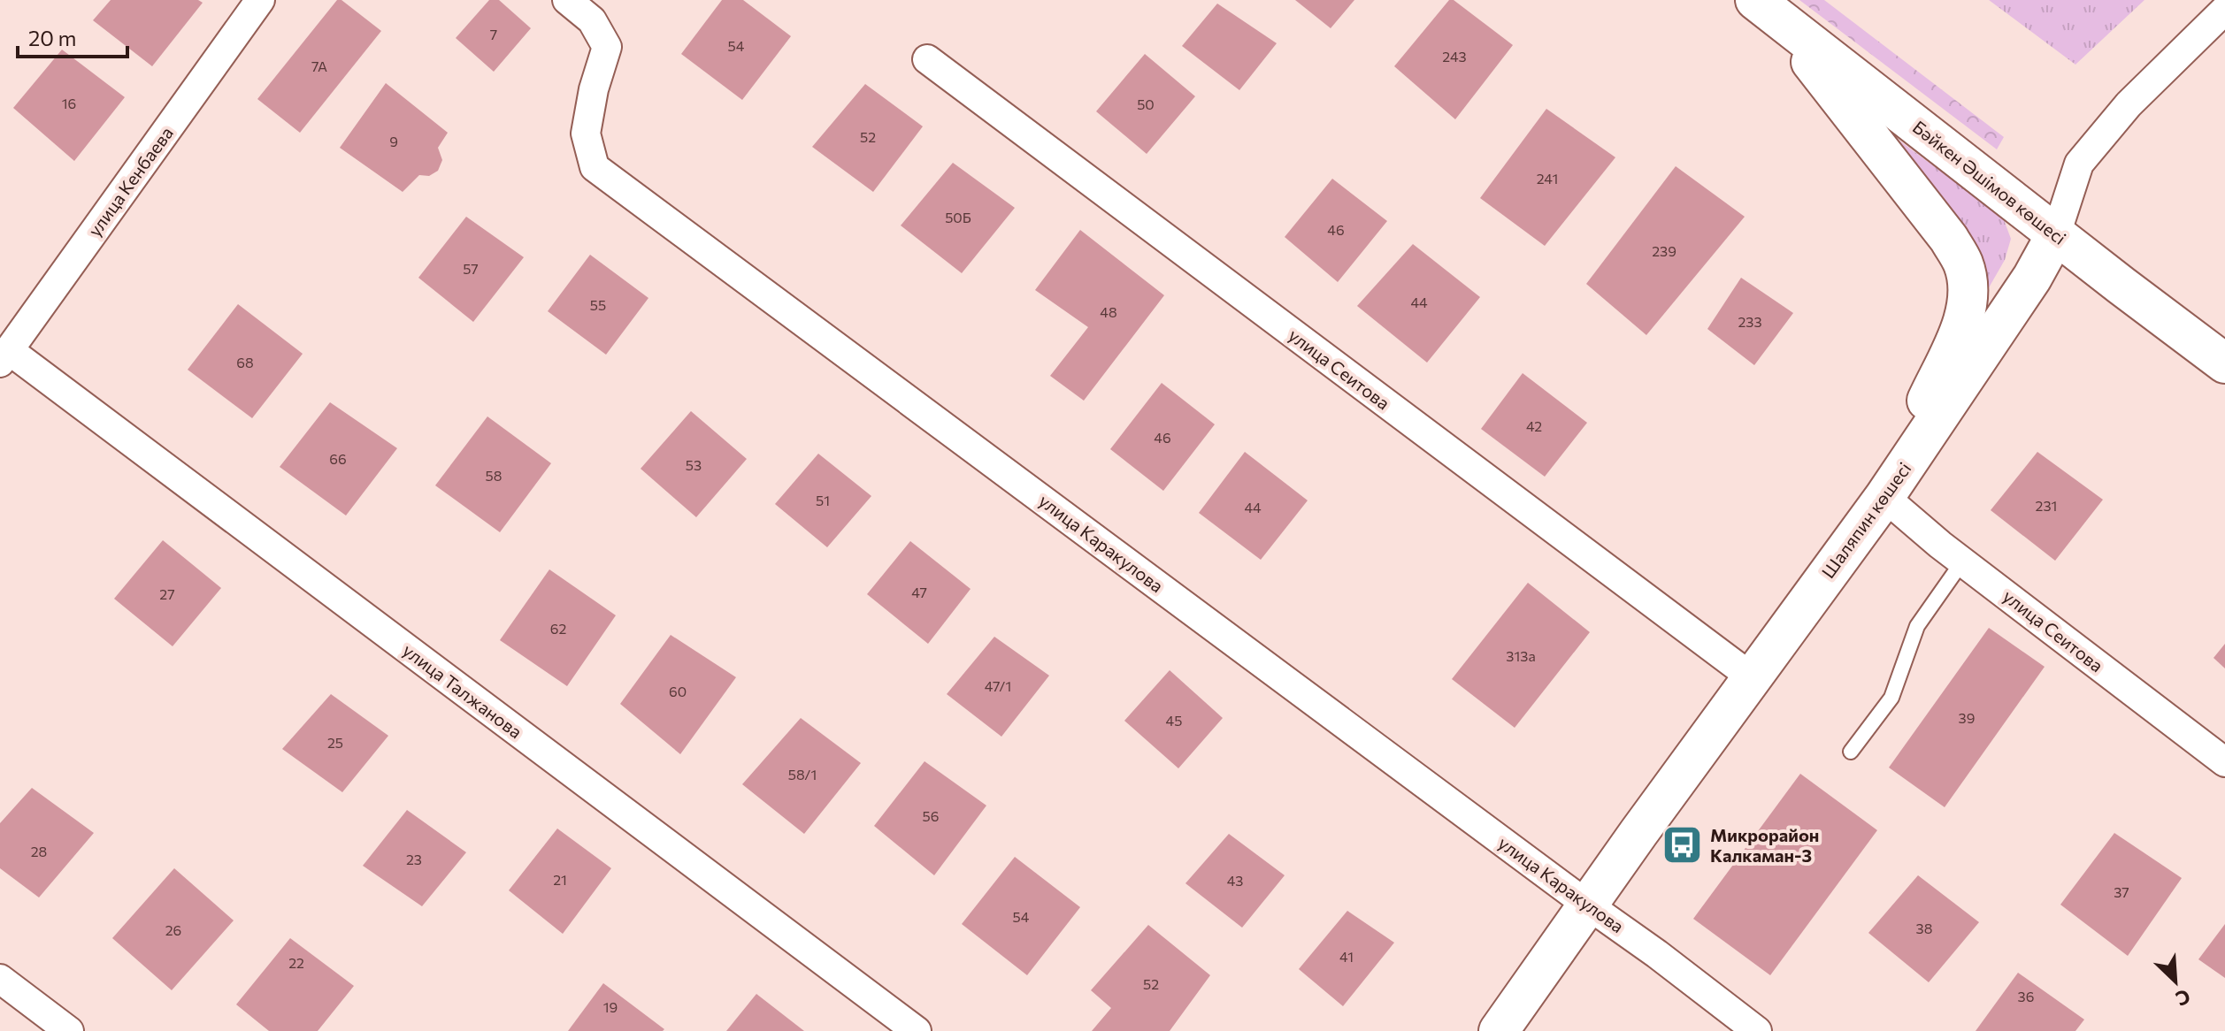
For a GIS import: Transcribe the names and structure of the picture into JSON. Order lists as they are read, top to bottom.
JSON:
{
  "streets": {
    "main road": ["Бәйкен Әшімов көшесі", "Шаляпин көшесі"],
    "street": [
      "улица Кенбаева",
      "улица Сеитова",
      "улица Каракулова",
      "улица Талжанова"
    ]
  },
  "crossings": [
    ["улица Кенбаева", "улица Талжанова"],
    ["Бәйкен Әшімов көшесі", "Шаляпин көшесі"],
    ["улица Сеитова", "Шаляпин көшесі"],
    ["Шаляпин көшесі", "улица Каракулова"]
  ],
  "places": {
    "bus stop": ["Микрорайон Калкаман-3"]
  },
  "house_numbers": [
    "7",
    "54",
    "243",
    "7А",
    "16",
    "50",
    "52",
    "9",
    "241",
    "50Б",
    "46",
    "239",
    "57",
    "44",
    "55",
    "48",
    "233",
    "68",
    "42",
    "46",
    "66",
    "53",
    "58",
    "51",
    "231",
    "44",
    "47",
    "27",
    "62",
    "313а",
    "47/1",
    "60",
    "39",
    "45",
    "25",
    "58/1",
    "56",
    "28",
    "23",
    "21",
    "43",
    "37",
    "54",
    "38",
    "26",
    "41",
    "22",
    "52",
    "36",
    "19"
  ],
  "scale_bar": "20 m",
  "north": "bottom right"
}
